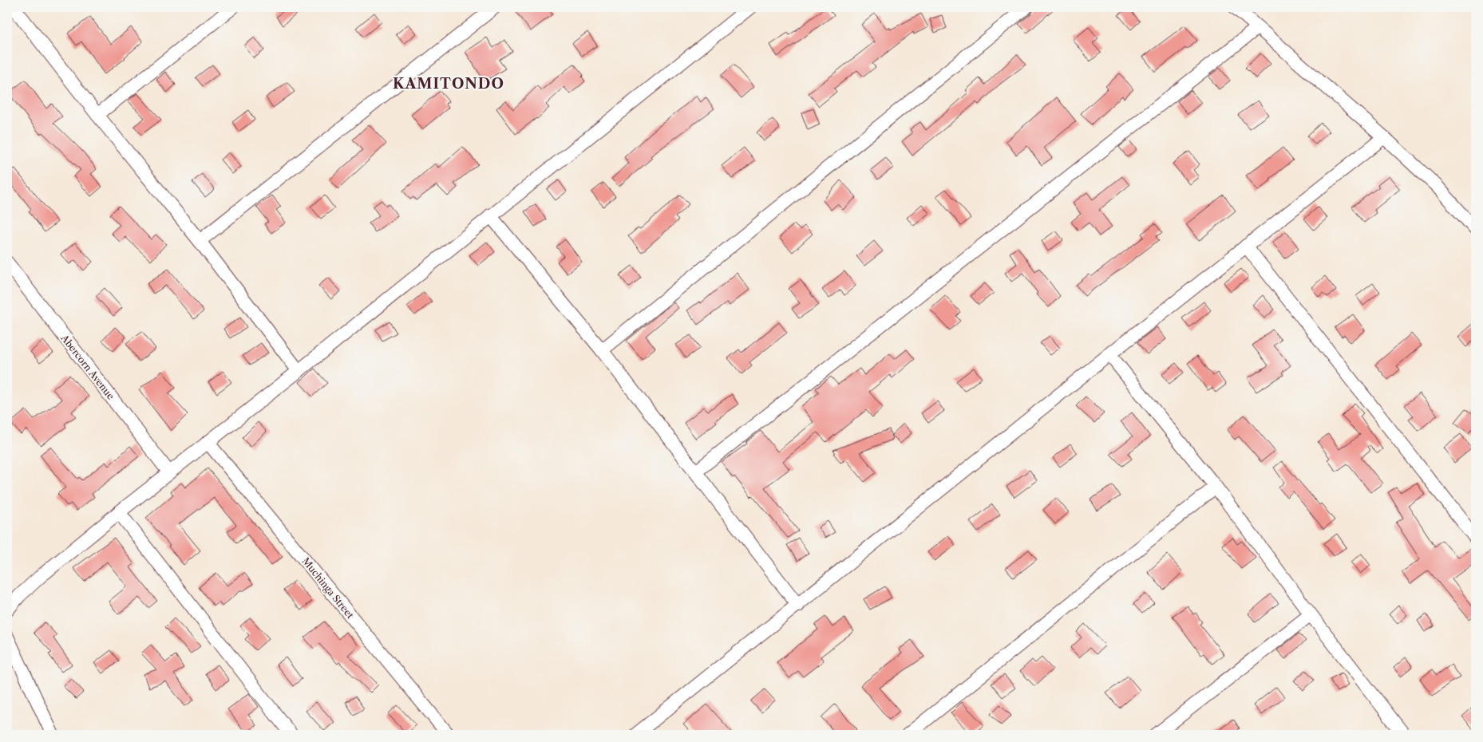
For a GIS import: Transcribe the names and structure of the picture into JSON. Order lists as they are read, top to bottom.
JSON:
{
  "streets": {
    "street": ["Abercorn Avenue", "Muchinga Street"]
  },
  "districts": ["KAMITONDO"]
}
